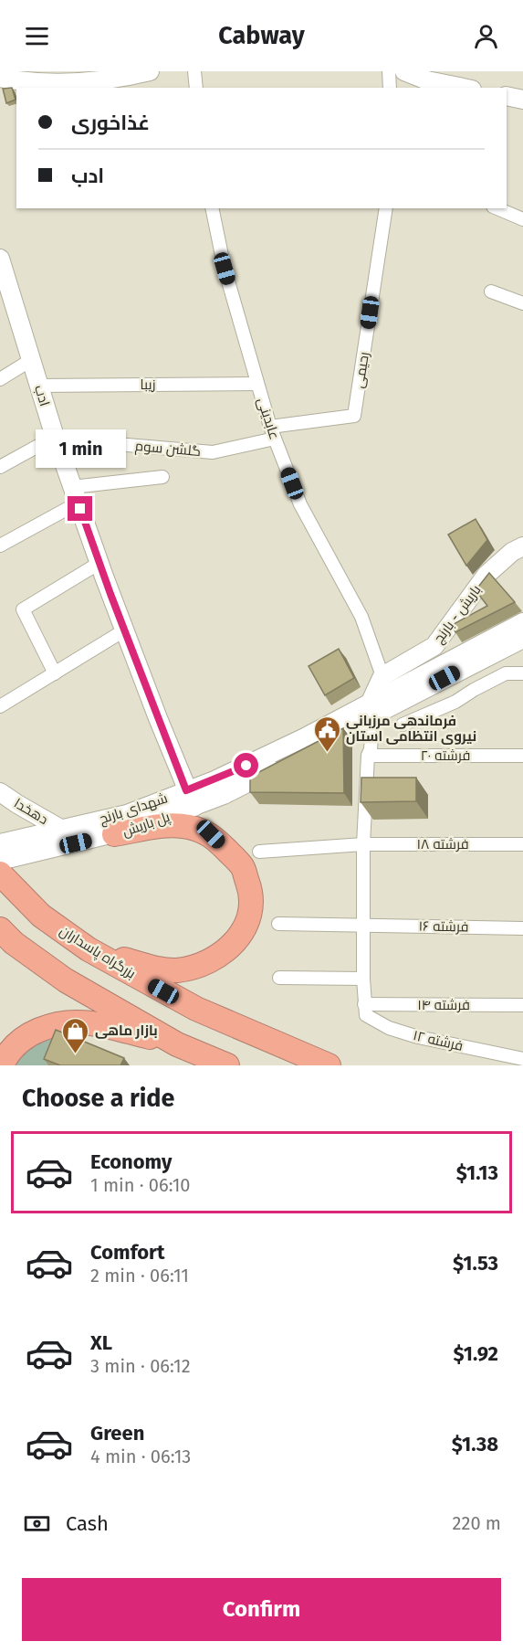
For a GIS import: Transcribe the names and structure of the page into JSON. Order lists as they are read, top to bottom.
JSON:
{
  "streets": {
    "highway": ["بزرگراه پاسداران"],
    "main road": [
      "ادب",
      "باریش - بارنج",
      "شهدای بارنج",
      "دهخدا",
      "پل باریش"
    ],
    "street": [
      "رحیمی",
      "زیبا",
      "عابدینی",
      "گلشن سوم",
      "۲۰ فرشته",
      "۱۸ فرشته",
      "۱۶ فرشته",
      "۱۴ فرشته",
      "۱۲ فرشته"
    ]
  },
  "crossings": [
    ["رحیمی", "عابدینی"],
    ["زیبا", "ادب"],
    ["زیبا", "عابدینی"],
    ["ادب", "گلشن سوم"],
    ["ادب", "شهدای بارنج"],
    ["ادب", "پل باریش"],
    ["عابدینی", "گلشن سوم"],
    ["عابدینی", "باریش - بارنج"],
    ["شهدای بارنج", "دهخدا"],
    ["۱۴ فرشته", "۱۲ فرشته"]
  ],
  "places": {
    "public building": ["فرماندهی مرزبانی نیروی انتظامی استان"],
    "shop": ["بازار ماهی"]
  },
  "page": {
    "header": "Cabway",
    "banner": ["غذاخوری", "ادب"],
    "bubble": "1 min",
    "heading": "Choose a ride",
    "list": [
      {
        "name": "Economy",
        "note": "1 min · 06:10",
        "value": "$1.13"
      },
      {
        "name": "Comfort",
        "note": "2 min · 06:11",
        "value": "$1.53"
      },
      {
        "name": "XL",
        "note": "3 min · 06:12",
        "value": "$1.92"
      },
      {
        "name": "Green",
        "note": "4 min · 06:13",
        "value": "$1.38"
      }
    ],
    "pay": ["Cash", "220 m"],
    "buttons": "Confirm"
  }
}
